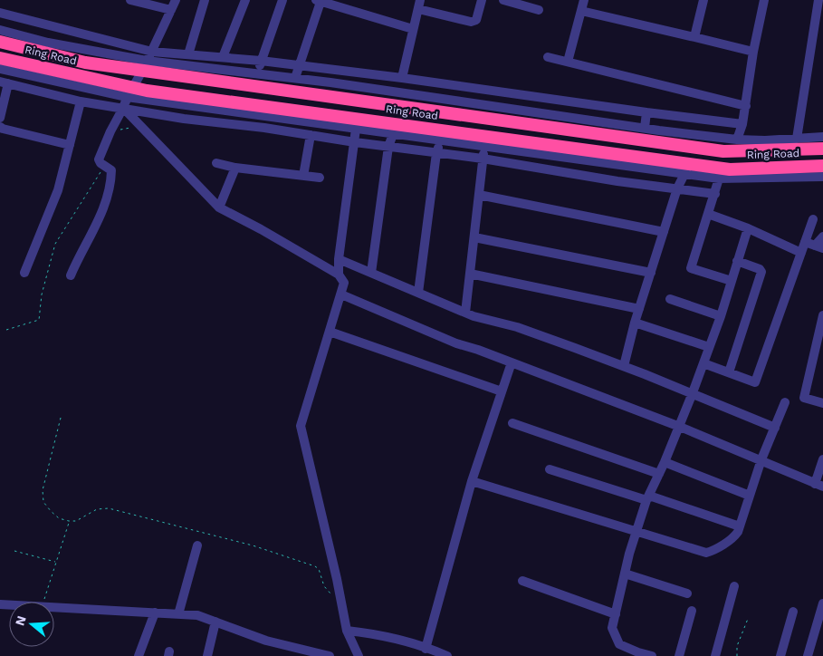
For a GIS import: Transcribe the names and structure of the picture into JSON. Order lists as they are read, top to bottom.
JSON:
{
  "streets": {
    "highway": ["Ring Road"]
  },
  "north": "left"
}
